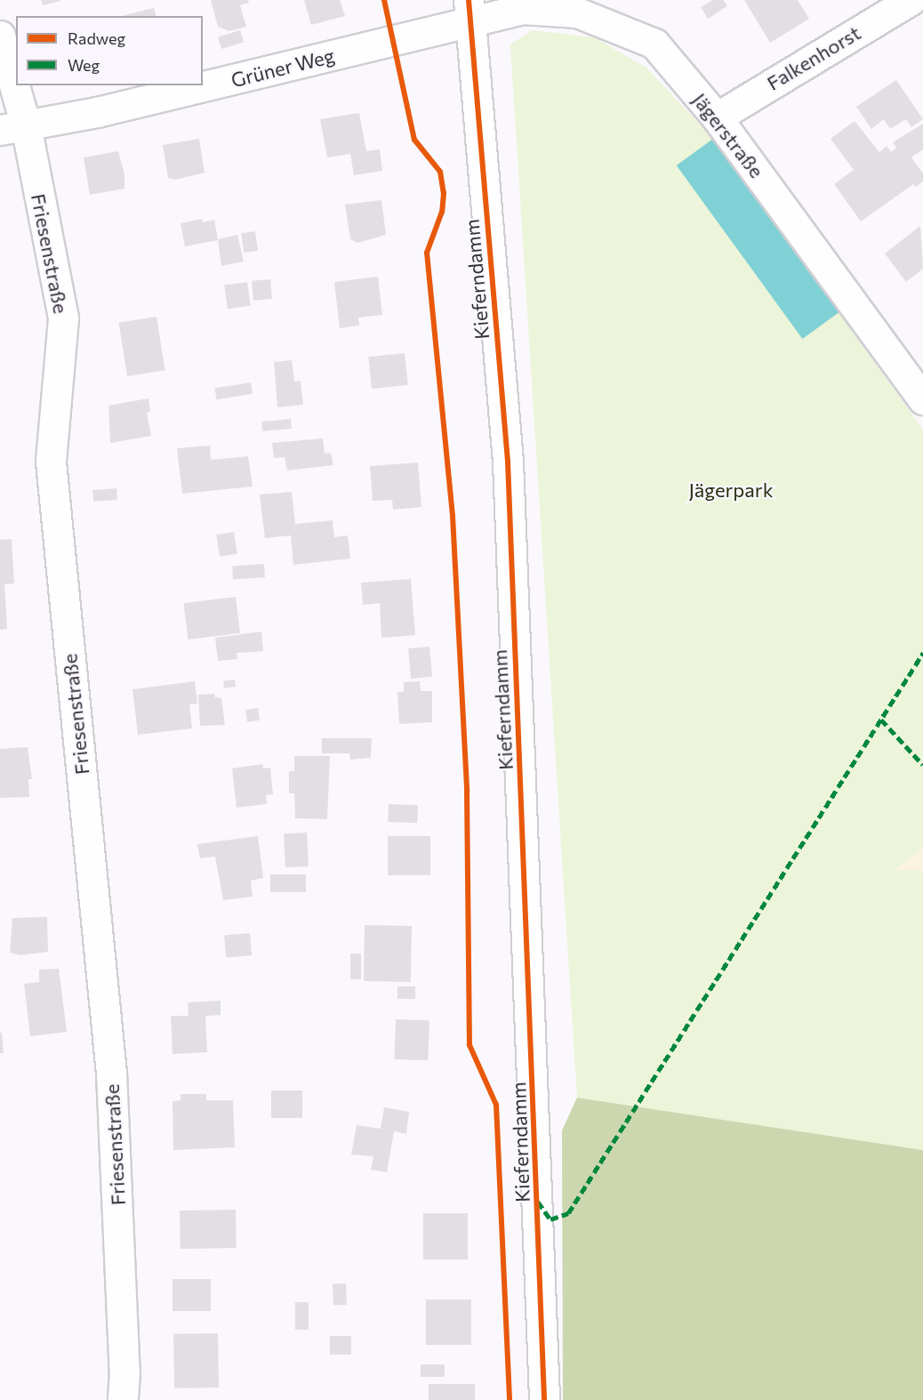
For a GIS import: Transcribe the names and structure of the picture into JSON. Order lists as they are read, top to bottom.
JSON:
{
  "streets": {
    "street": [
      "Falkenhorst",
      "Grüner Weg",
      "Jägerstraße",
      "Friesenstraße",
      "Kieferndamm"
    ]
  },
  "crossings": [
    ["Falkenhorst", "Jägerstraße"],
    ["Grüner Weg", "Jägerstraße"],
    ["Grüner Weg", "Friesenstraße"],
    ["Grüner Weg", "Kieferndamm"],
    ["Jägerstraße", "Kieferndamm"]
  ],
  "parks": ["Jägerpark"],
  "legend": ["Radweg", "Weg"]
}
